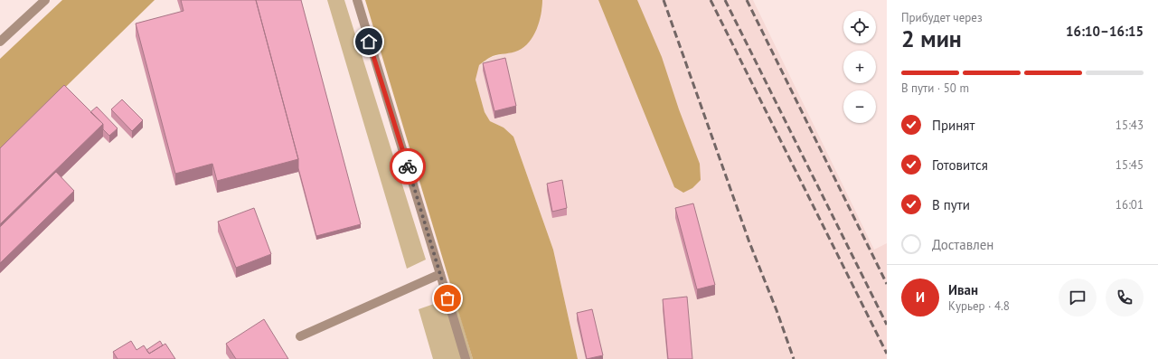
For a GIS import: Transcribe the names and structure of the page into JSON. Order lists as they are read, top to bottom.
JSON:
{
  "page": {
    "heading": ["2 мин", "Прибудет через", "16:10–16:15"],
    "panel": ["Иван", "Курьер · 4.8"],
    "map_buttons": ["+", "−"],
    "bar": "В пути · 50 m",
    "list": [
      ["Принят", "15:43"],
      ["Готовится", "15:45"],
      ["В пути", "16:01"],
      "Доставлен"
    ],
    "round": "И"
  }
}
